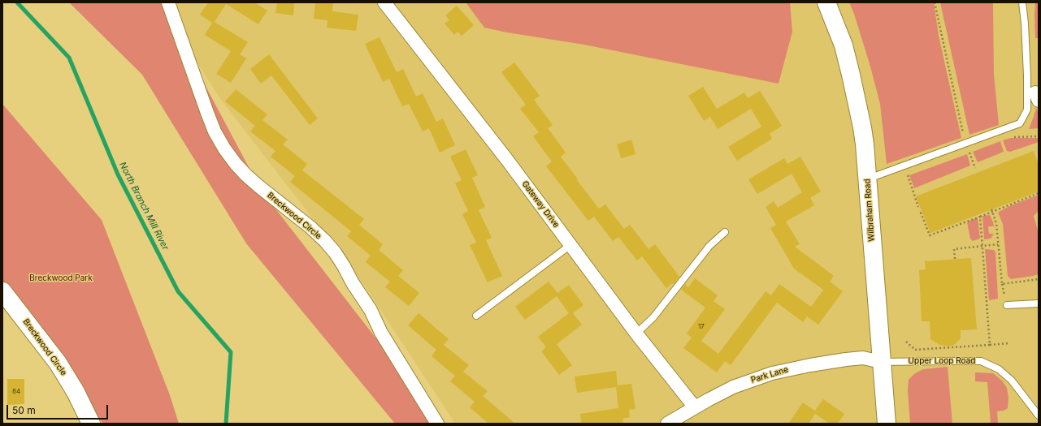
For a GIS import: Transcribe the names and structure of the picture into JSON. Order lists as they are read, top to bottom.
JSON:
{
  "streets": {
    "main road": ["Wilbraham Road", "Breckwood Circle"],
    "street": ["Gateway Drive", "Park Lane"],
    "lane": ["Upper Loop Road"]
  },
  "crossings": [
    ["Gateway Drive", "Park Lane"],
    ["Wilbraham Road", "Upper Loop Road"],
    ["Wilbraham Road", "Park Lane"],
    ["Upper Loop Road", "Park Lane"]
  ],
  "water": ["North Branch Mill River"],
  "parks": ["Breckwood Park"],
  "house_numbers": ["17", "84"],
  "scale_bar": "50 m"
}
